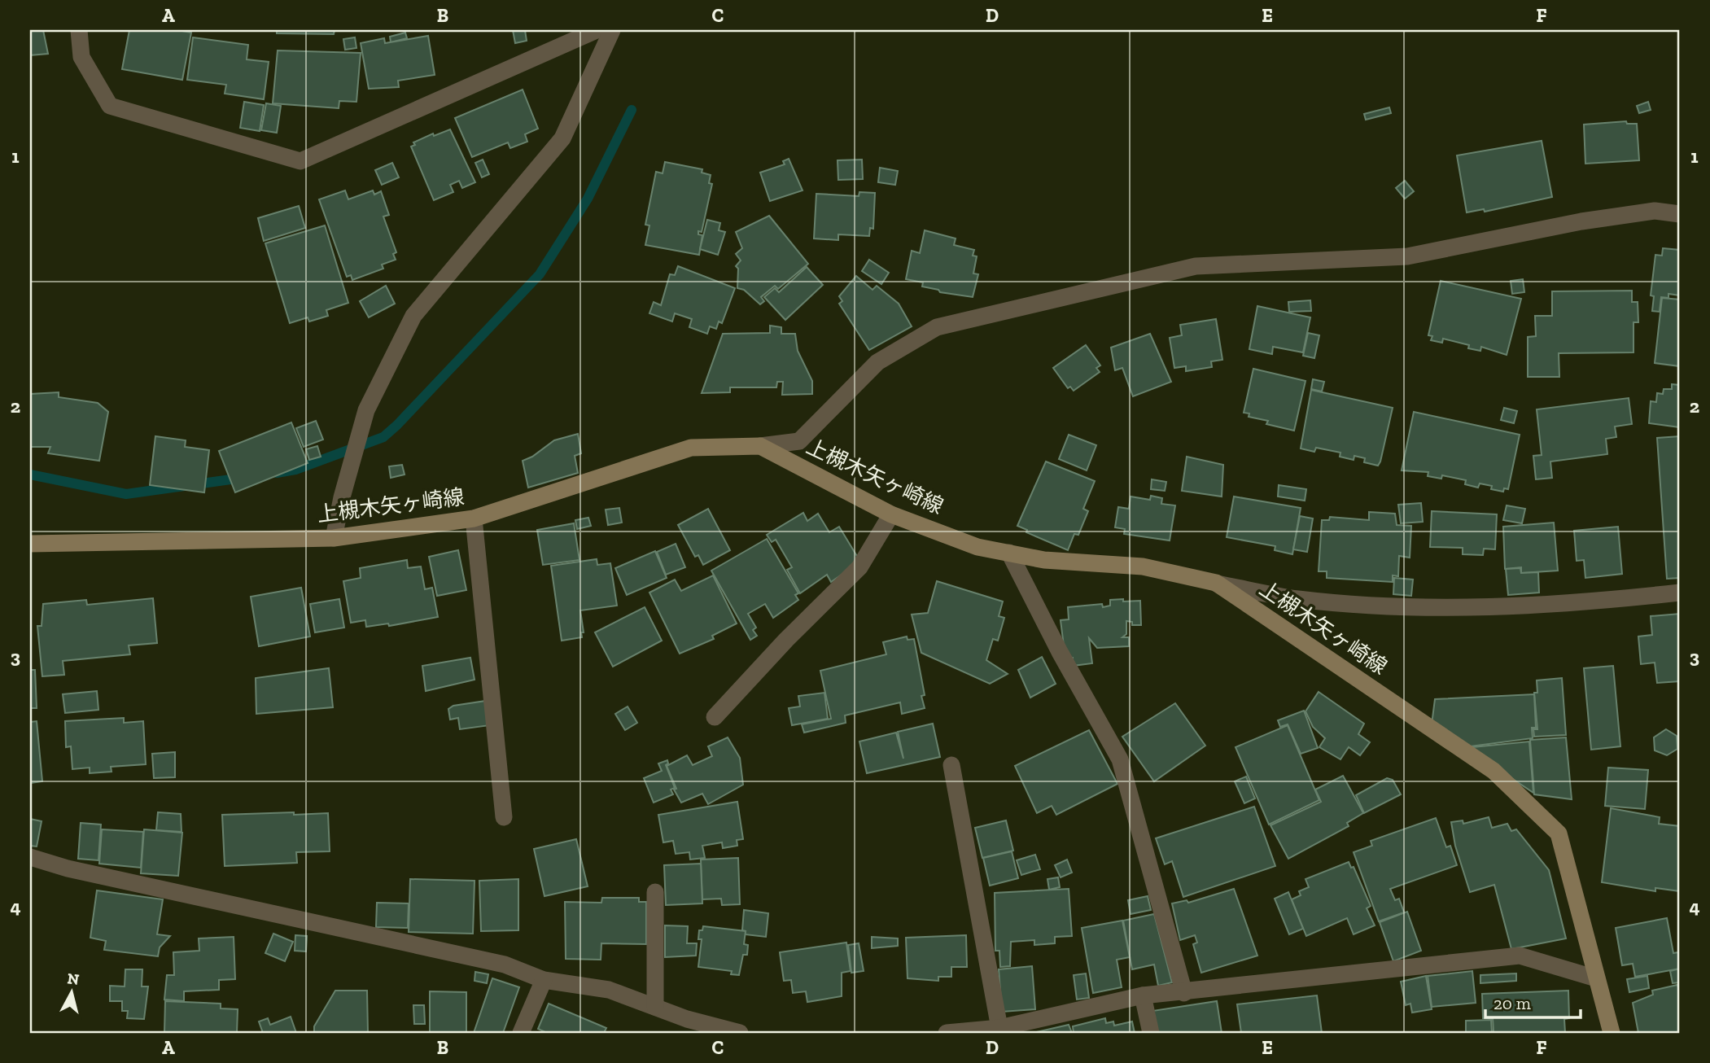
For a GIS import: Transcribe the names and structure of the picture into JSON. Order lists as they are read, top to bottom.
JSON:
{
  "streets": {
    "main road": ["上槻木矢ヶ崎線"]
  },
  "scale_bar": "20 m",
  "north": "top",
  "grid": {
    "columns": [
      "A",
      "B",
      "C",
      "D",
      "E",
      "F"
    ],
    "rows": [
      "1",
      "2",
      "3",
      "4"
    ]
  }
}
